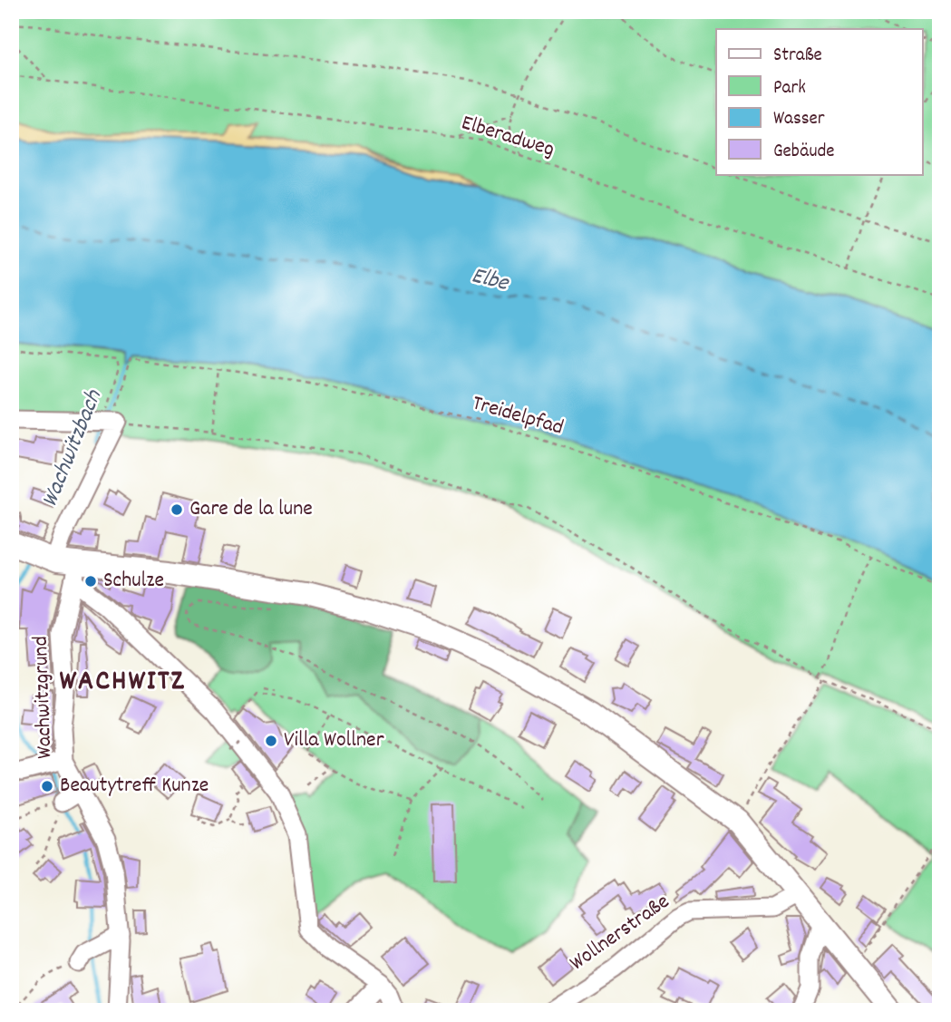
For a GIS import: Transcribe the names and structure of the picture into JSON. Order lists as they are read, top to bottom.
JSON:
{
  "streets": {
    "street": ["Wachwitzgrund", "Wollnerstraße"],
    "path": ["Elberadweg", "Treidelpfad"]
  },
  "crossings": [
    ["Treidelpfad", "Wachwitzgrund"]
  ],
  "districts": ["WACHWITZ"],
  "water": ["Elbe", "Wachwitzbach"],
  "places": [
    "Gare de la lune",
    "Schulze",
    "Villa Wollner",
    "Beautytreff Kunze"
  ],
  "legend": [
    "Straße",
    "Park",
    "Wasser",
    "Gebäude"
  ]
}
